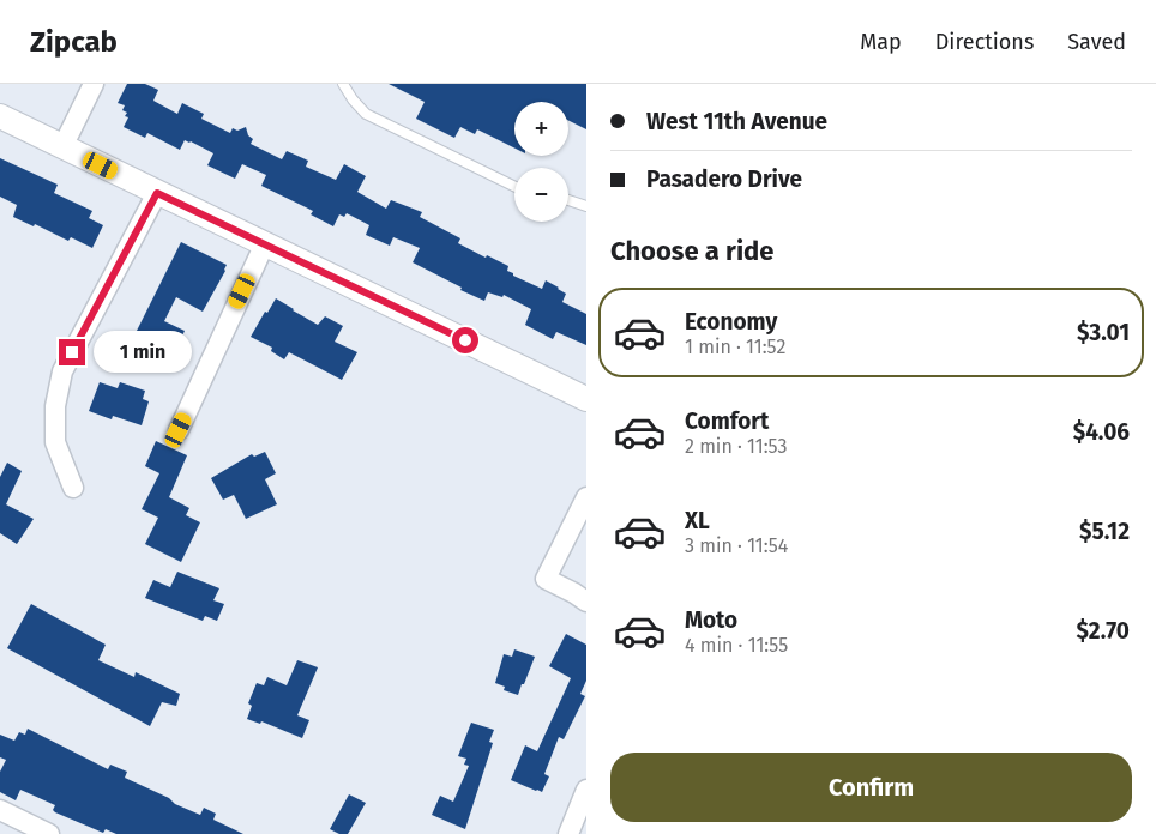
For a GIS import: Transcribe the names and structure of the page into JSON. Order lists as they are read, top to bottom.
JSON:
{
  "page": {
    "header": "Zipcab",
    "nav": ["Map", "Directions", "Saved"],
    "banner": ["West 11th Avenue", "Pasadero Drive"],
    "map_buttons": ["+", "−"],
    "heading": "Choose a ride",
    "list": [
      {
        "name": "Economy",
        "note": "1 min · 11:52",
        "value": "$3.01"
      },
      {
        "name": "Comfort",
        "note": "2 min · 11:53",
        "value": "$4.06"
      },
      {
        "name": "XL",
        "note": "3 min · 11:54",
        "value": "$5.12"
      },
      {
        "name": "Moto",
        "note": "4 min · 11:55",
        "value": "$2.70"
      }
    ],
    "bubble": "1 min",
    "buttons": "Confirm"
  }
}
